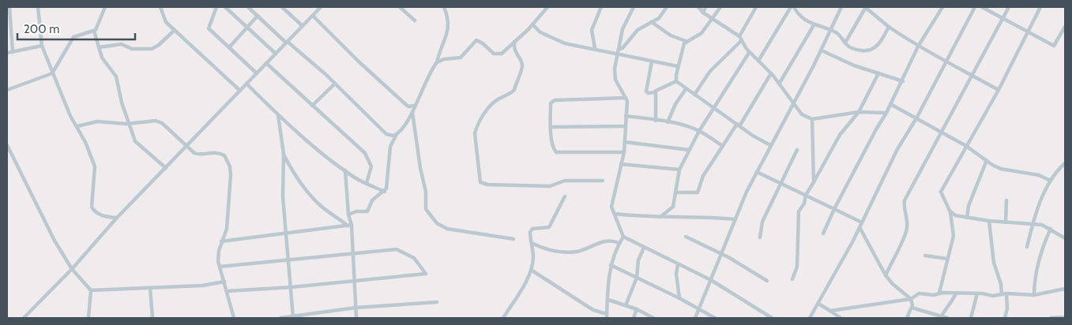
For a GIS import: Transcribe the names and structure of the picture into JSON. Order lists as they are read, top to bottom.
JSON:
{
  "scale_bar": "200 m"
}
